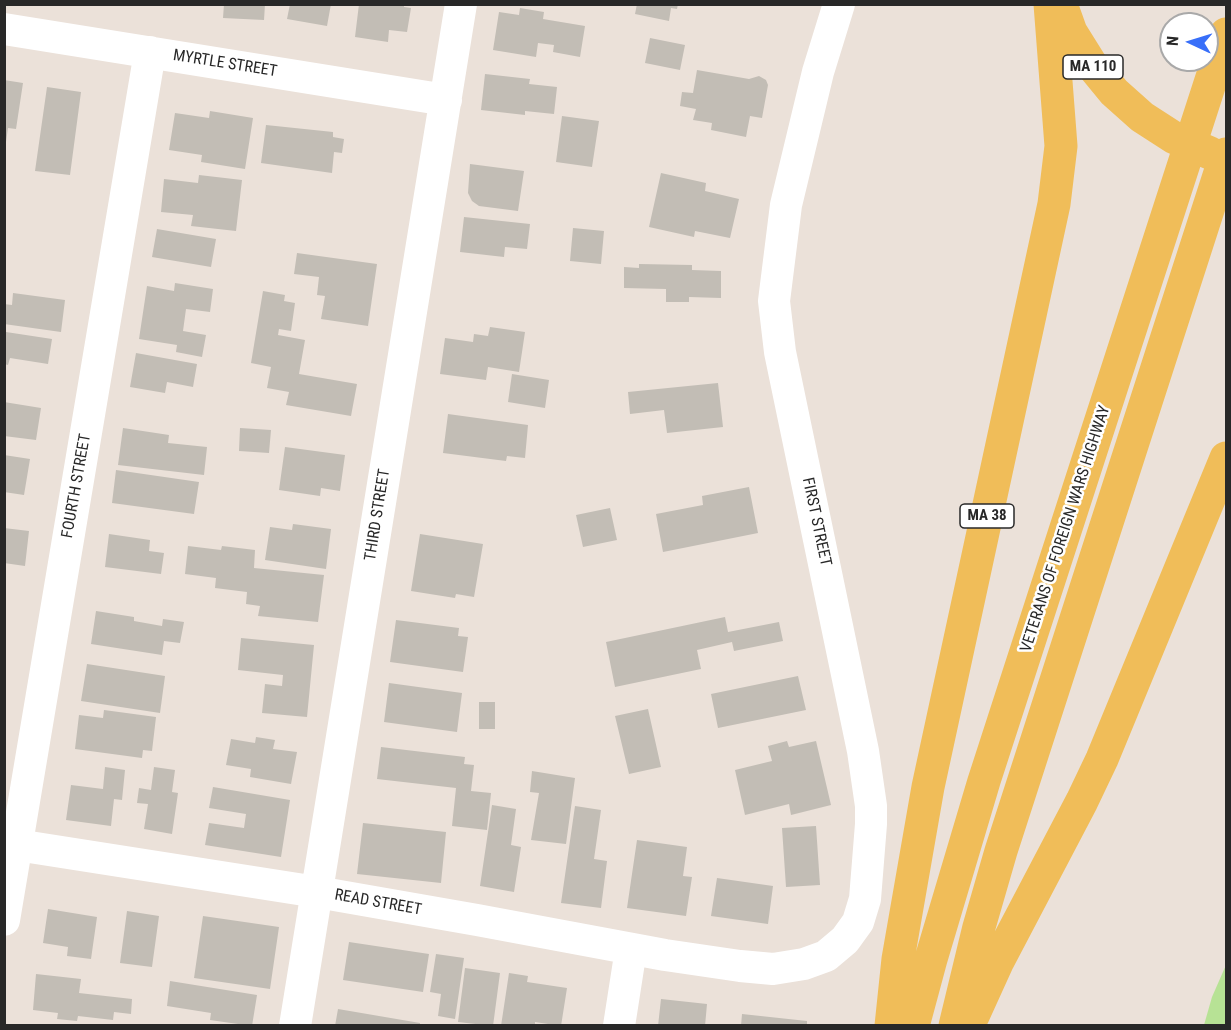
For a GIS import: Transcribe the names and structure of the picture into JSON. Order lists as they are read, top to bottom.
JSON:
{
  "streets": {
    "main road": ["MA 110", "MA 38", "VETERANS OF FOREIGN WARS HIGHWAY"],
    "street": [
      "MYRTLE STREET",
      "FOURTH STREET",
      "THIRD STREET",
      "FIRST STREET",
      "READ STREET"
    ]
  },
  "crossings": [
    ["MYRTLE STREET", "FOURTH STREET"],
    ["MYRTLE STREET", "THIRD STREET"],
    ["FOURTH STREET", "READ STREET"],
    ["THIRD STREET", "READ STREET"],
    ["FIRST STREET", "READ STREET"]
  ],
  "north": "left"
}
